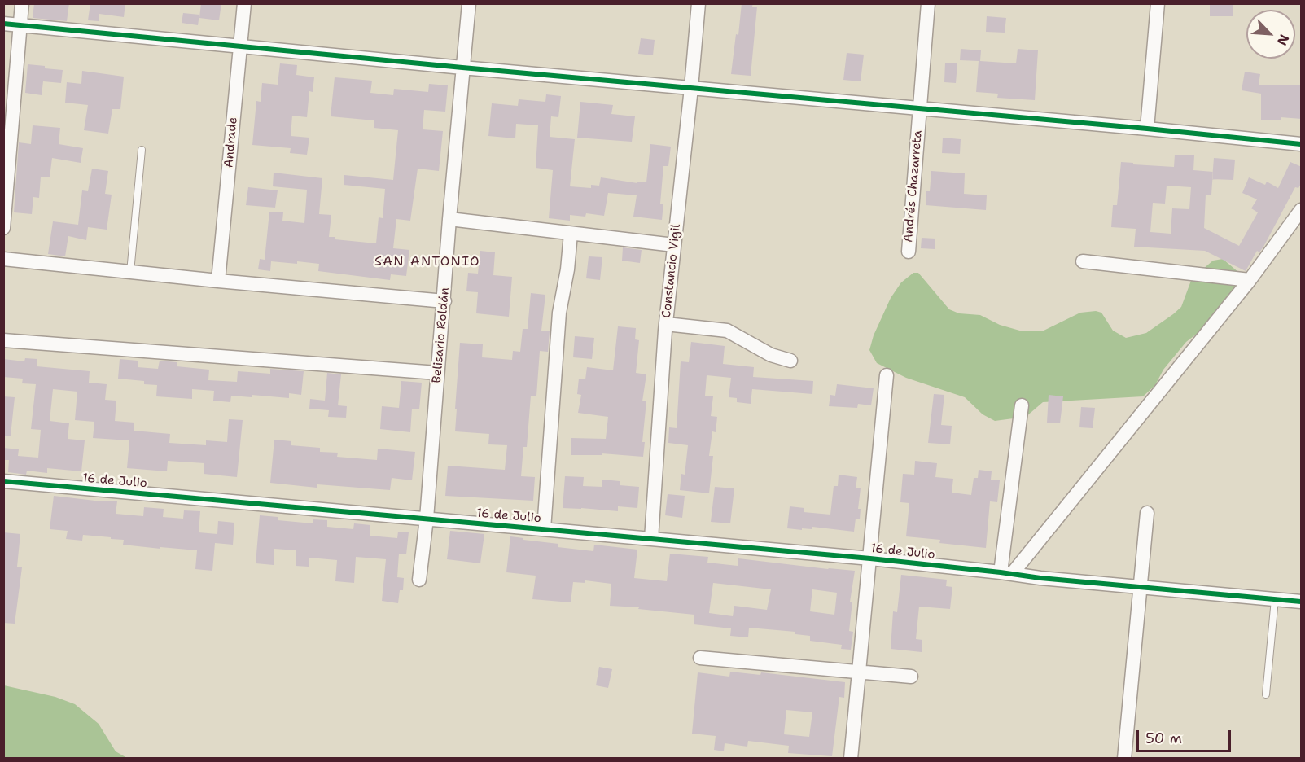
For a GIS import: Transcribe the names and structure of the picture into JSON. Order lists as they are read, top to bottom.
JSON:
{
  "streets": {
    "street": [
      "Andrade",
      "Andrés Chazarreta",
      "Constancio Vigil",
      "Belisario Roldán",
      "16 de Julio"
    ]
  },
  "crossings": [
    ["Constancio Vigil", "16 de Julio"],
    ["Belisario Roldán", "16 de Julio"]
  ],
  "districts": ["SAN ANTONIO"],
  "scale_bar": "50 m",
  "north": "bottom right"
}
